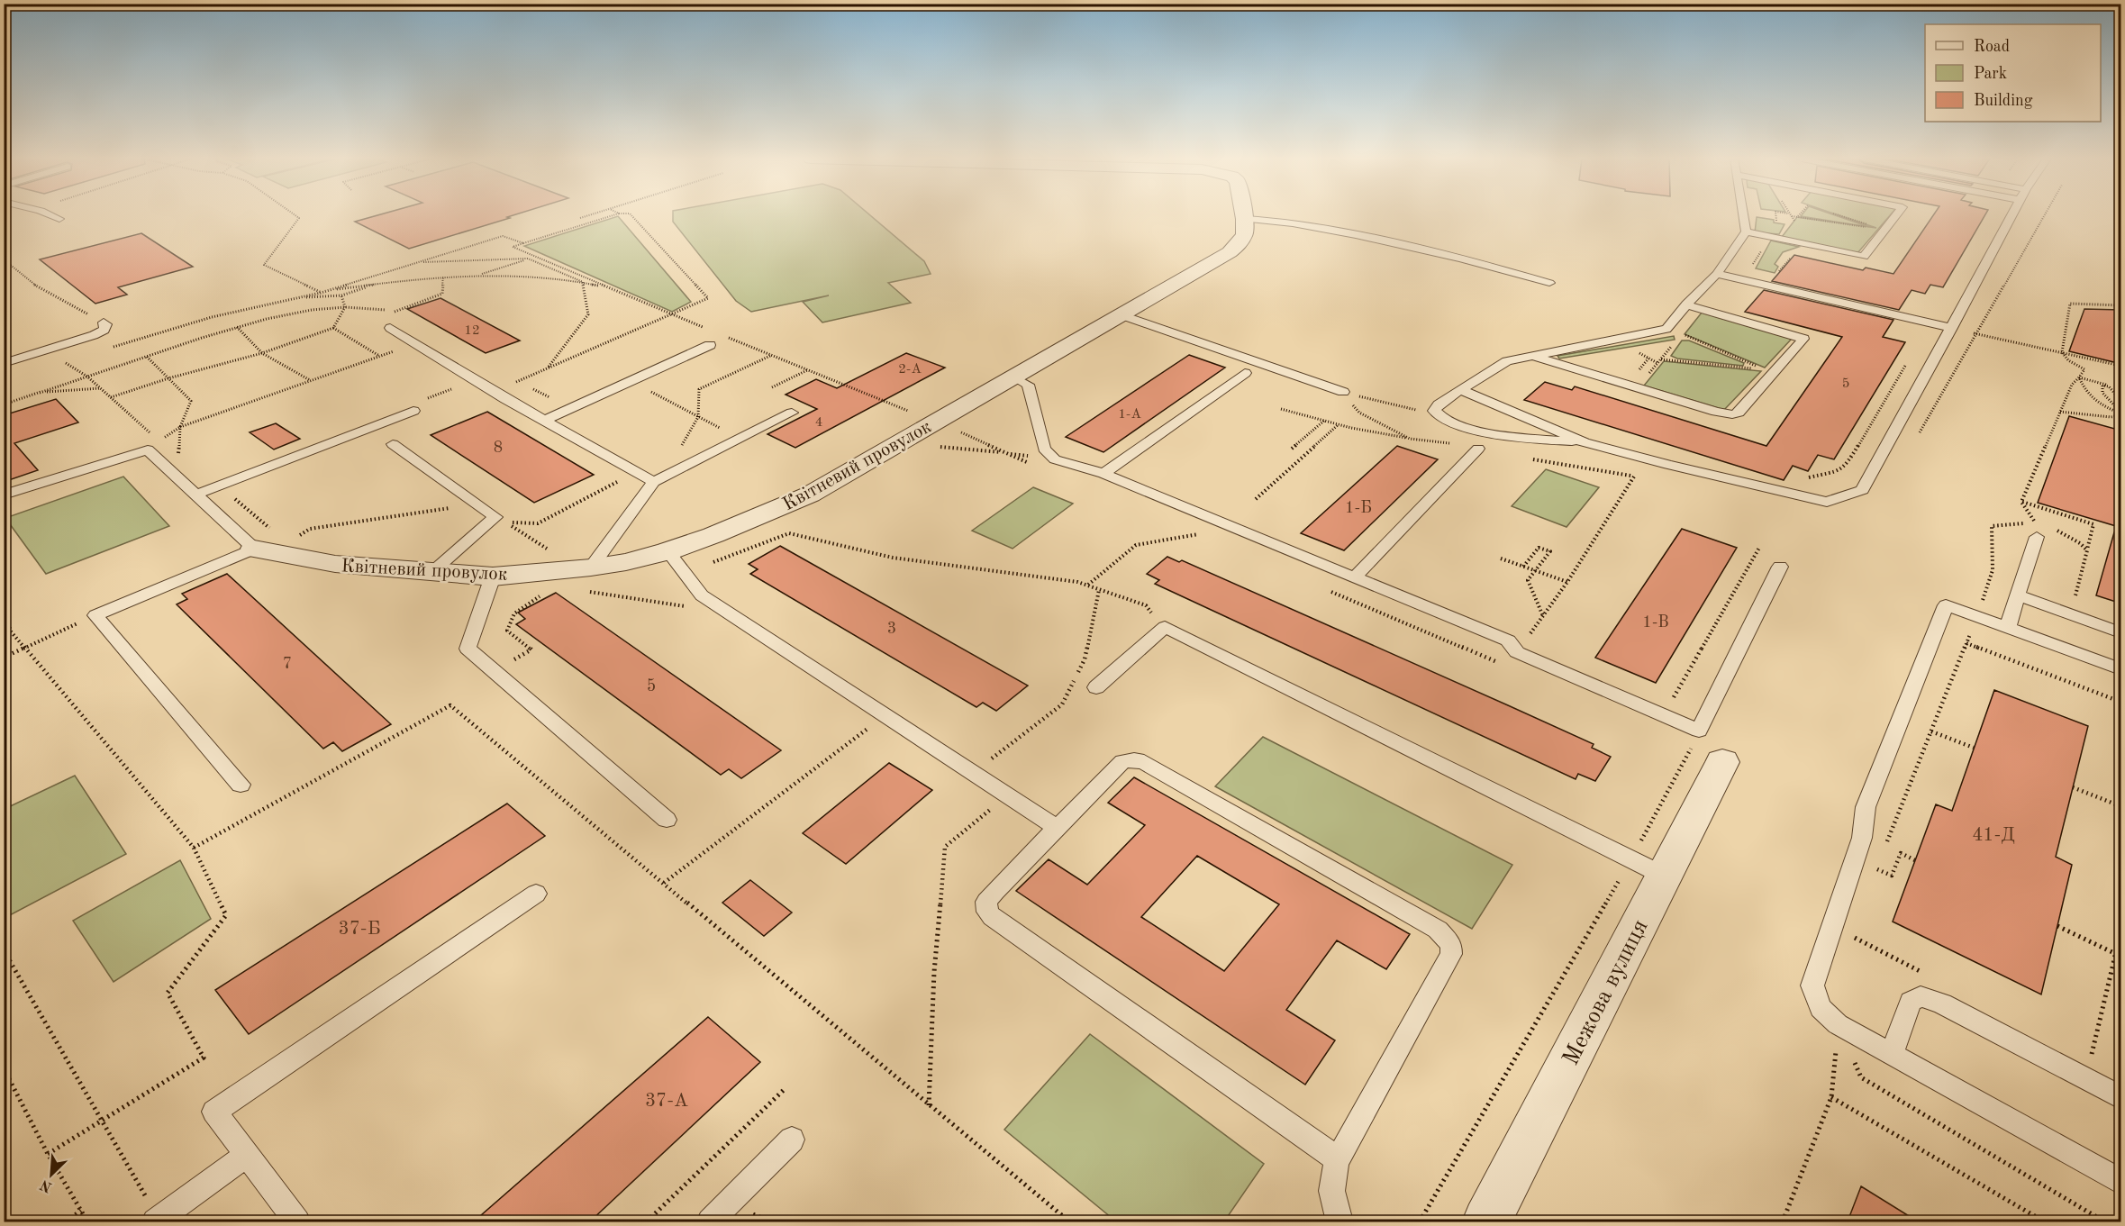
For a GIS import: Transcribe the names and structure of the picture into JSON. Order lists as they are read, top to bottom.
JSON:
{
  "streets": {
    "street": ["Квітневий провулок", "Межова вулиця"]
  },
  "house_numbers": [
    "12",
    "2-А",
    "5",
    "1-А",
    "4",
    "8",
    "1-Б",
    "1-В",
    "3",
    "7",
    "5",
    "41-Д",
    "37-Б",
    "37-А"
  ],
  "legend": ["Road", "Park", "Building"],
  "north": "bottom left"
}
